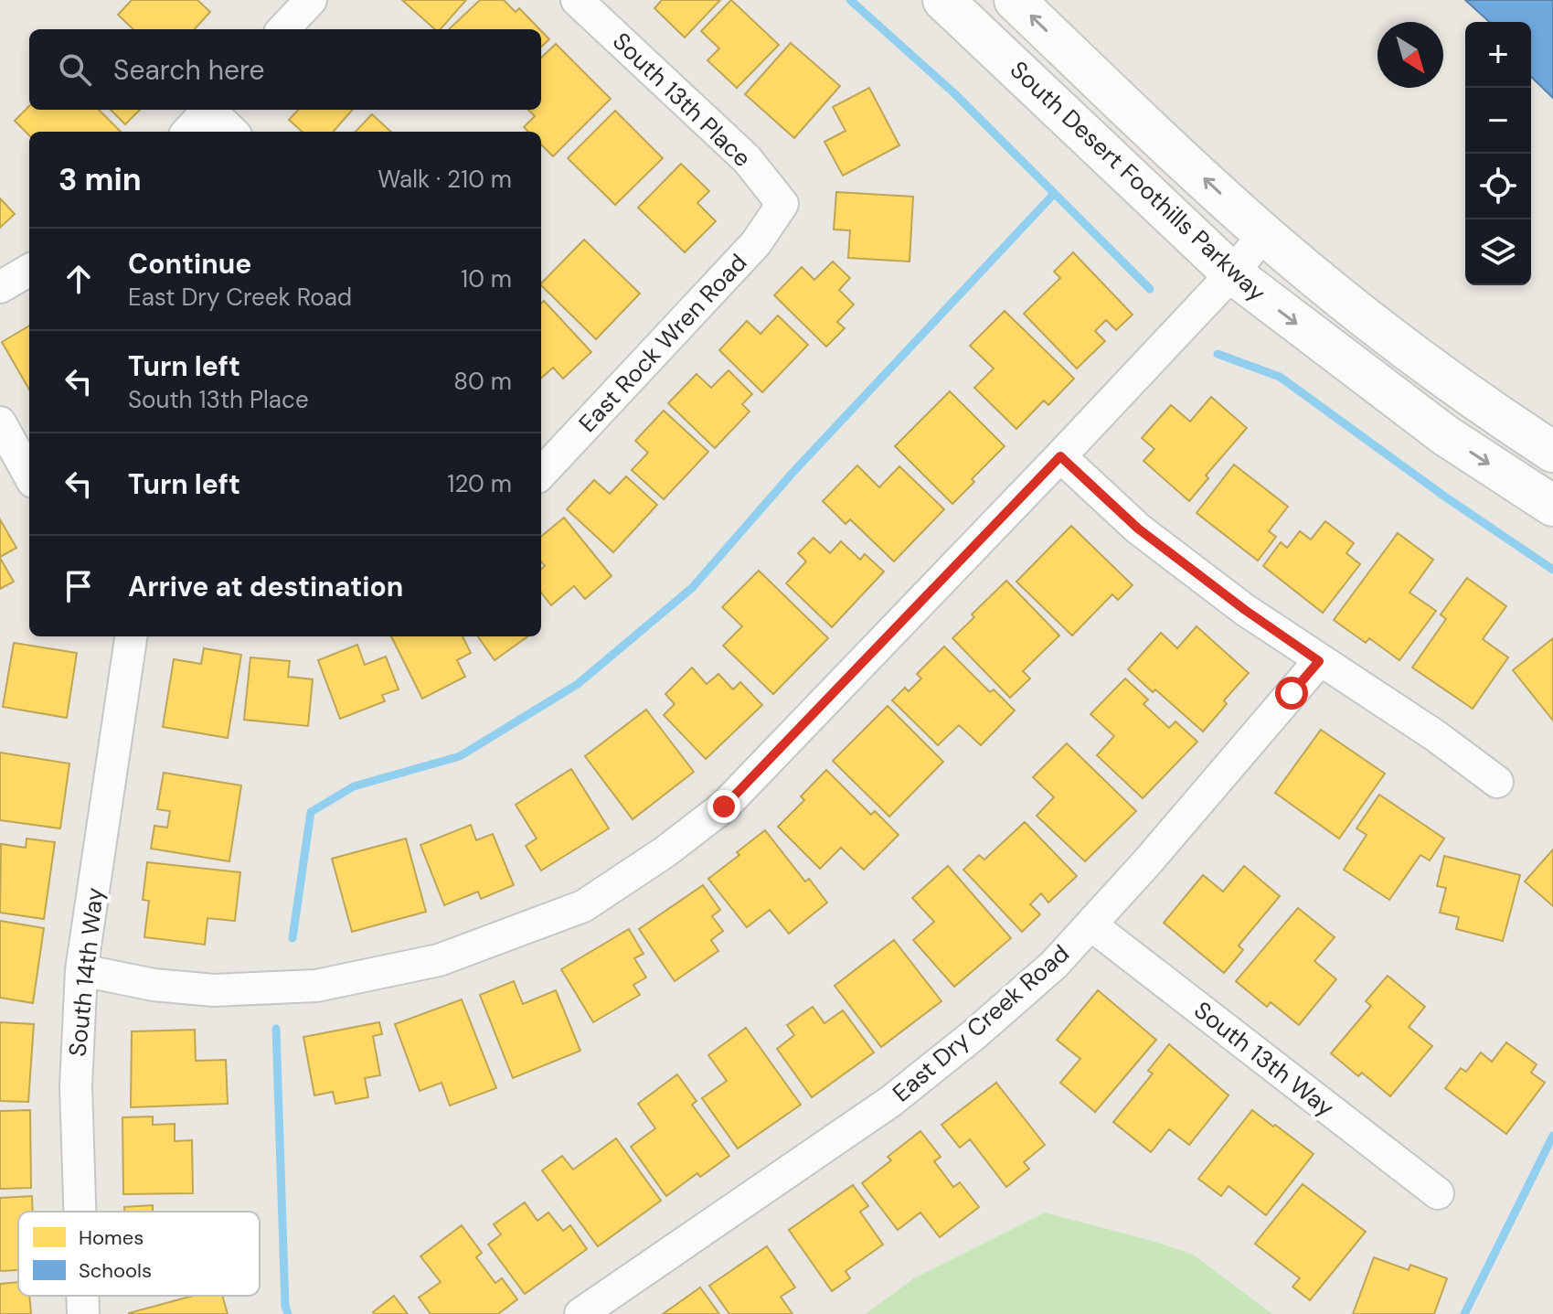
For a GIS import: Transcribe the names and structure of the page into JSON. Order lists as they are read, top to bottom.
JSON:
{
  "streets": {
    "street": [
      "South 13th Place",
      "South Desert Foothills Parkway",
      "East Rock Wren Road",
      "South 14th Way",
      "East Dry Creek Road",
      "South 13th Way"
    ]
  },
  "crossings": [
    ["South 13th Place", "East Rock Wren Road"],
    ["East Dry Creek Road", "South 13th Way"]
  ],
  "legend": ["Homes", "Schools"],
  "north": "bottom right",
  "page": {
    "map_buttons": ["+", "−"],
    "search": "Search here",
    "heading": ["3 min", "Walk · 210 m"],
    "list": [
      ["Continue", "East Dry Creek Road", "10 m"],
      ["Turn left", "South 13th Place", "80 m"],
      ["Turn left", "120 m"],
      "Arrive at destination"
    ]
  }
}
